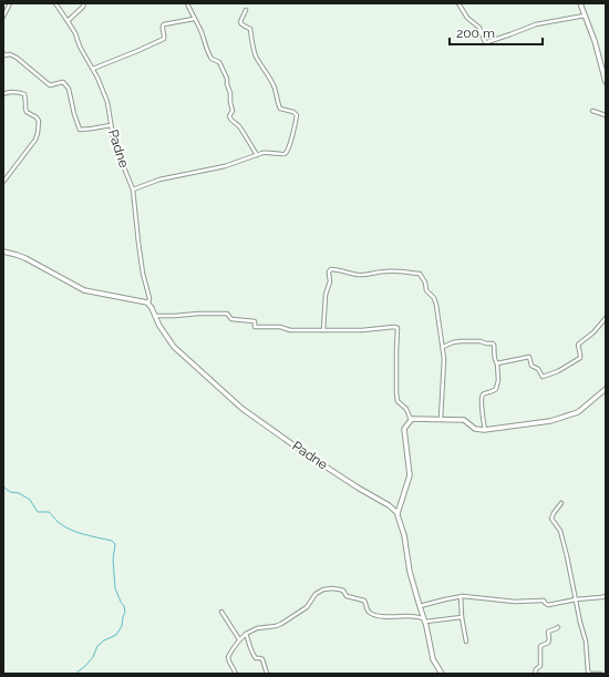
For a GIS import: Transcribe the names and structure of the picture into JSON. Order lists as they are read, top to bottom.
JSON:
{
  "streets": {
    "main road": ["Padne"]
  },
  "scale_bar": "200 m"
}
